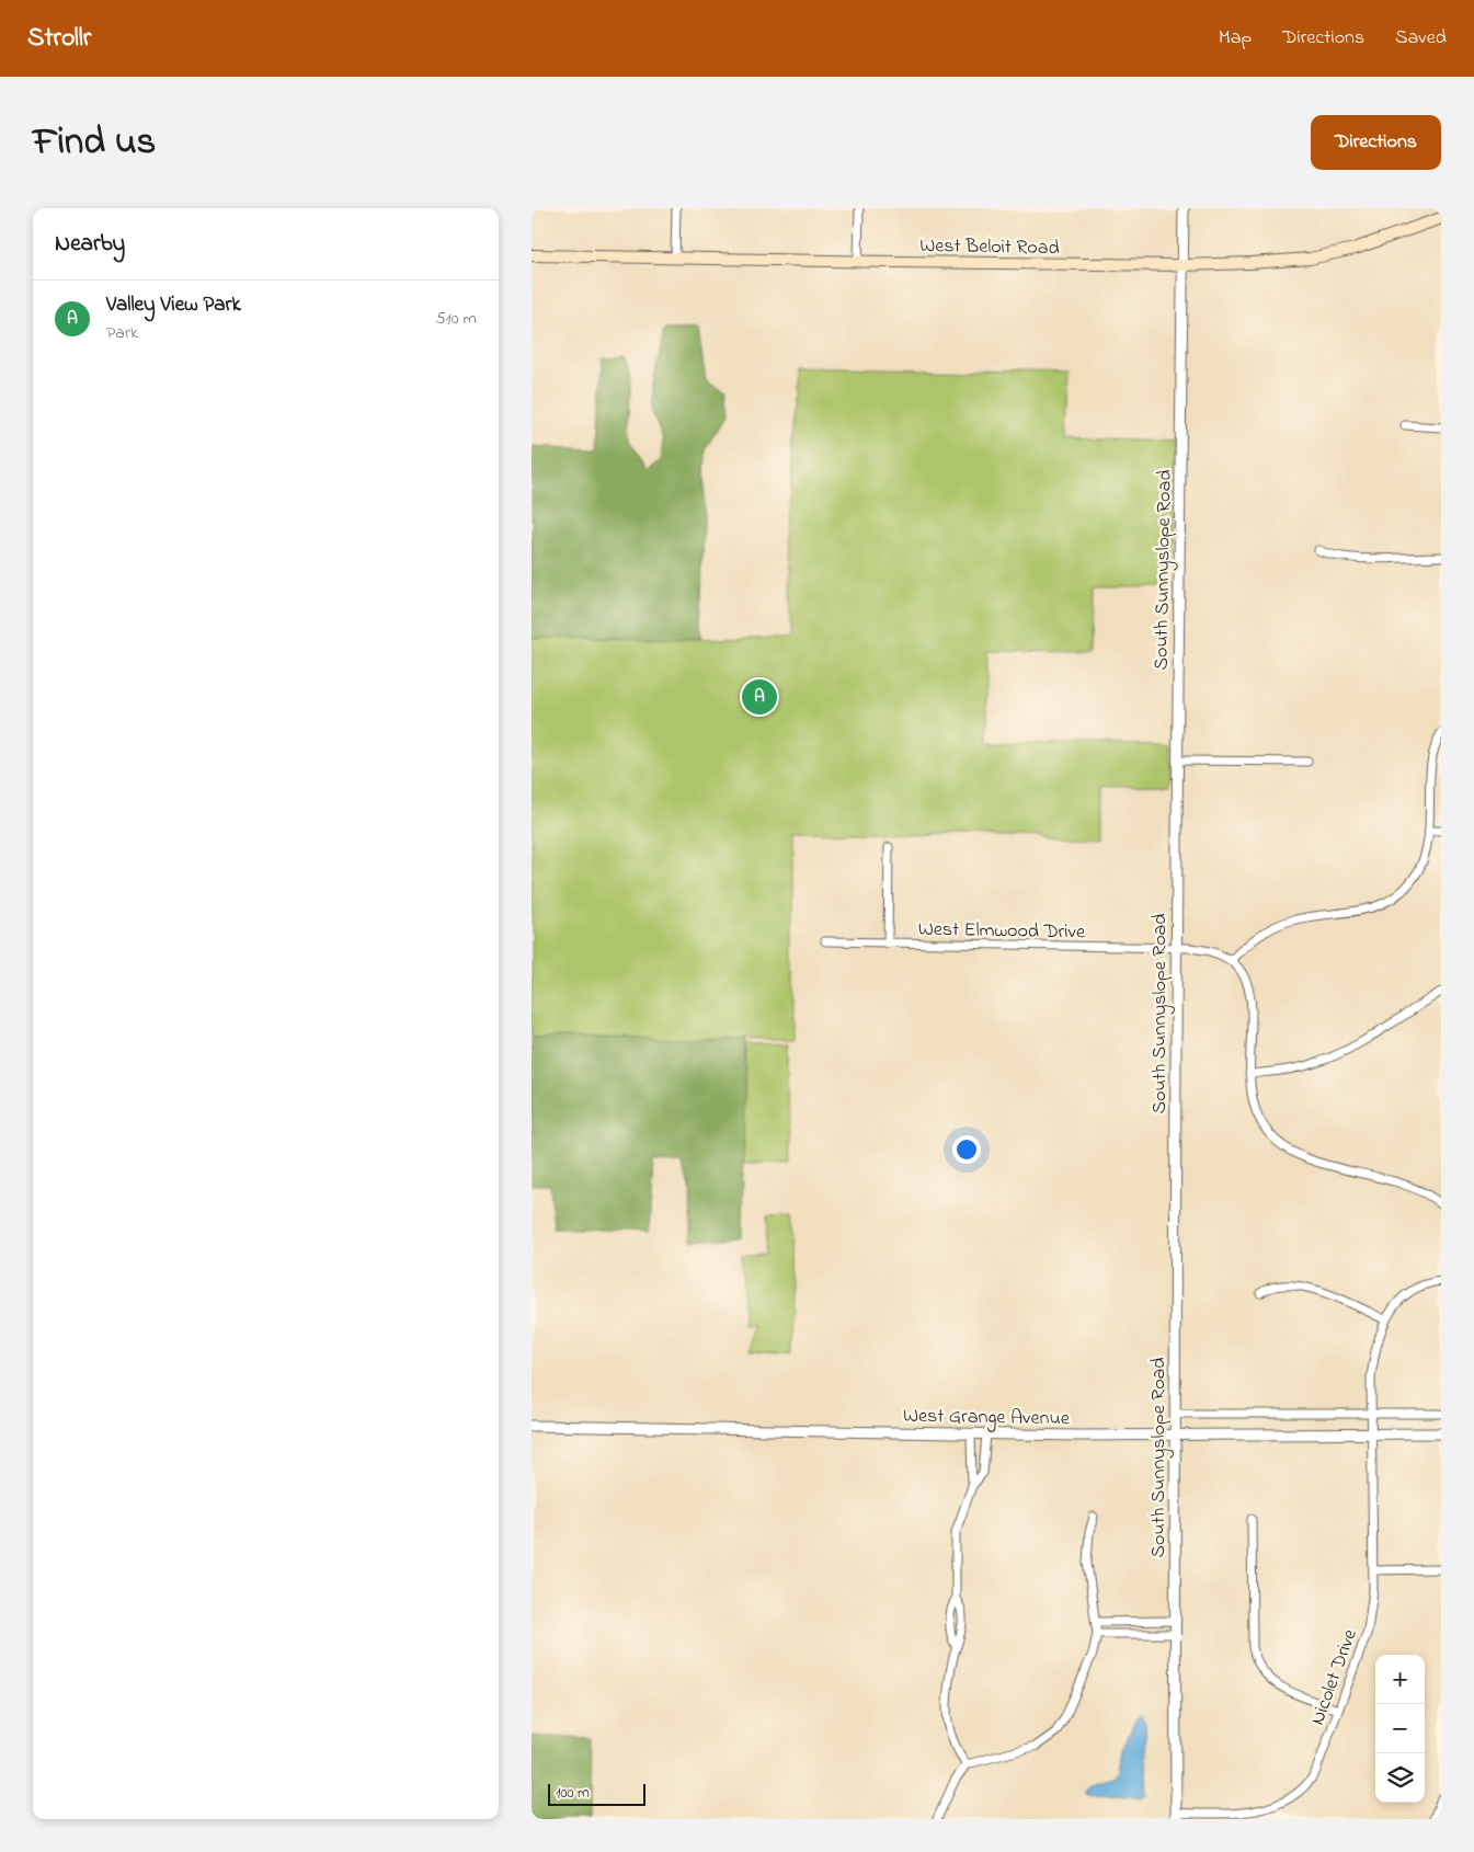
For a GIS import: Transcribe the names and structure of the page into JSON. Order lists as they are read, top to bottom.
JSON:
{
  "streets": {
    "main road": ["West Beloit Road"],
    "street": [
      "South Sunnyslope Road",
      "West Elmwood Drive",
      "West Grange Avenue",
      "Nicolet Drive"
    ]
  },
  "crossings": [
    ["West Beloit Road", "South Sunnyslope Road"],
    ["South Sunnyslope Road", "West Elmwood Drive"],
    ["South Sunnyslope Road", "West Grange Avenue"],
    ["South Sunnyslope Road", "Nicolet Drive"],
    ["West Grange Avenue", "Nicolet Drive"]
  ],
  "scale_bar": "100 m",
  "page": {
    "header": "Strollr",
    "nav": ["Map", "Directions", "Saved"],
    "title": "Find us",
    "buttons": "Directions",
    "heading": "Nearby",
    "list": [
      {
        "mark": "A",
        "name": "Valley View Park",
        "note": "Park",
        "value": "510 m"
      }
    ],
    "pins": "A",
    "map_buttons": ["+", "−"],
    "scale": "100 m"
  }
}
